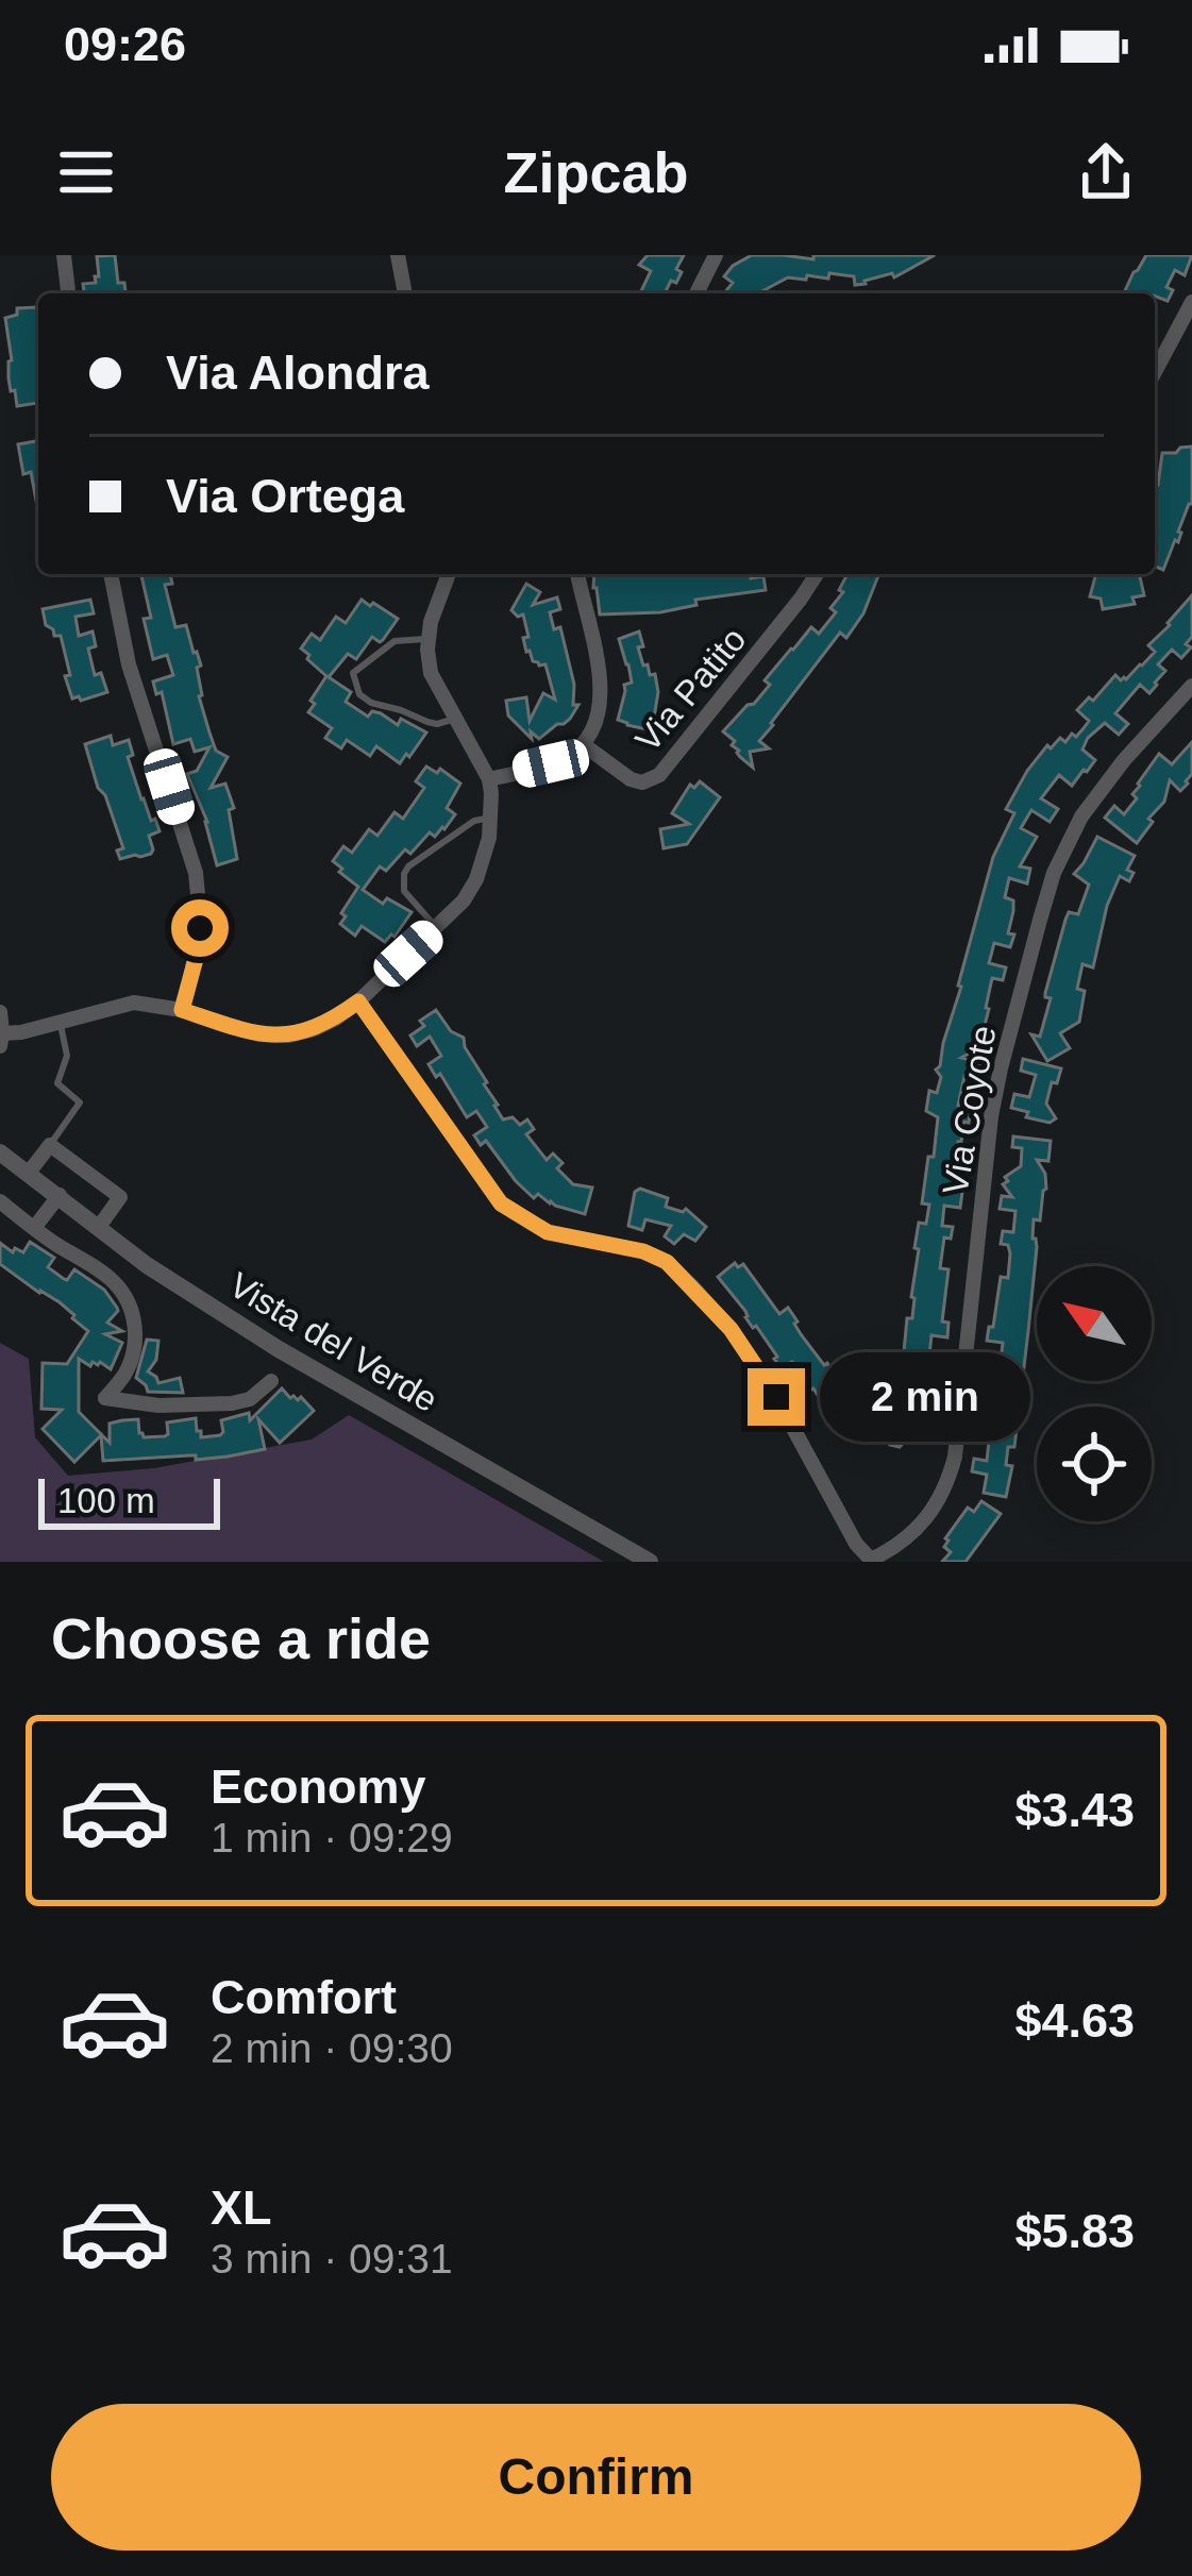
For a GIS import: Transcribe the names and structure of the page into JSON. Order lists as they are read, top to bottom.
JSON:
{
  "streets": {
    "street": ["Via Patito", "Via Coyote", "Vista del Verde"]
  },
  "scale_bar": "100 m",
  "north": "top left",
  "page": {
    "status": "09:26",
    "header": "Zipcab",
    "banner": ["Via Alondra", "Via Ortega"],
    "bubble": "2 min",
    "scale": "100 m",
    "heading": "Choose a ride",
    "list": [
      {
        "name": "Economy",
        "note": "1 min · 09:29",
        "value": "$3.43"
      },
      {
        "name": "Comfort",
        "note": "2 min · 09:30",
        "value": "$4.63"
      },
      {
        "name": "XL",
        "note": "3 min · 09:31",
        "value": "$5.83"
      }
    ],
    "buttons": "Confirm"
  }
}
